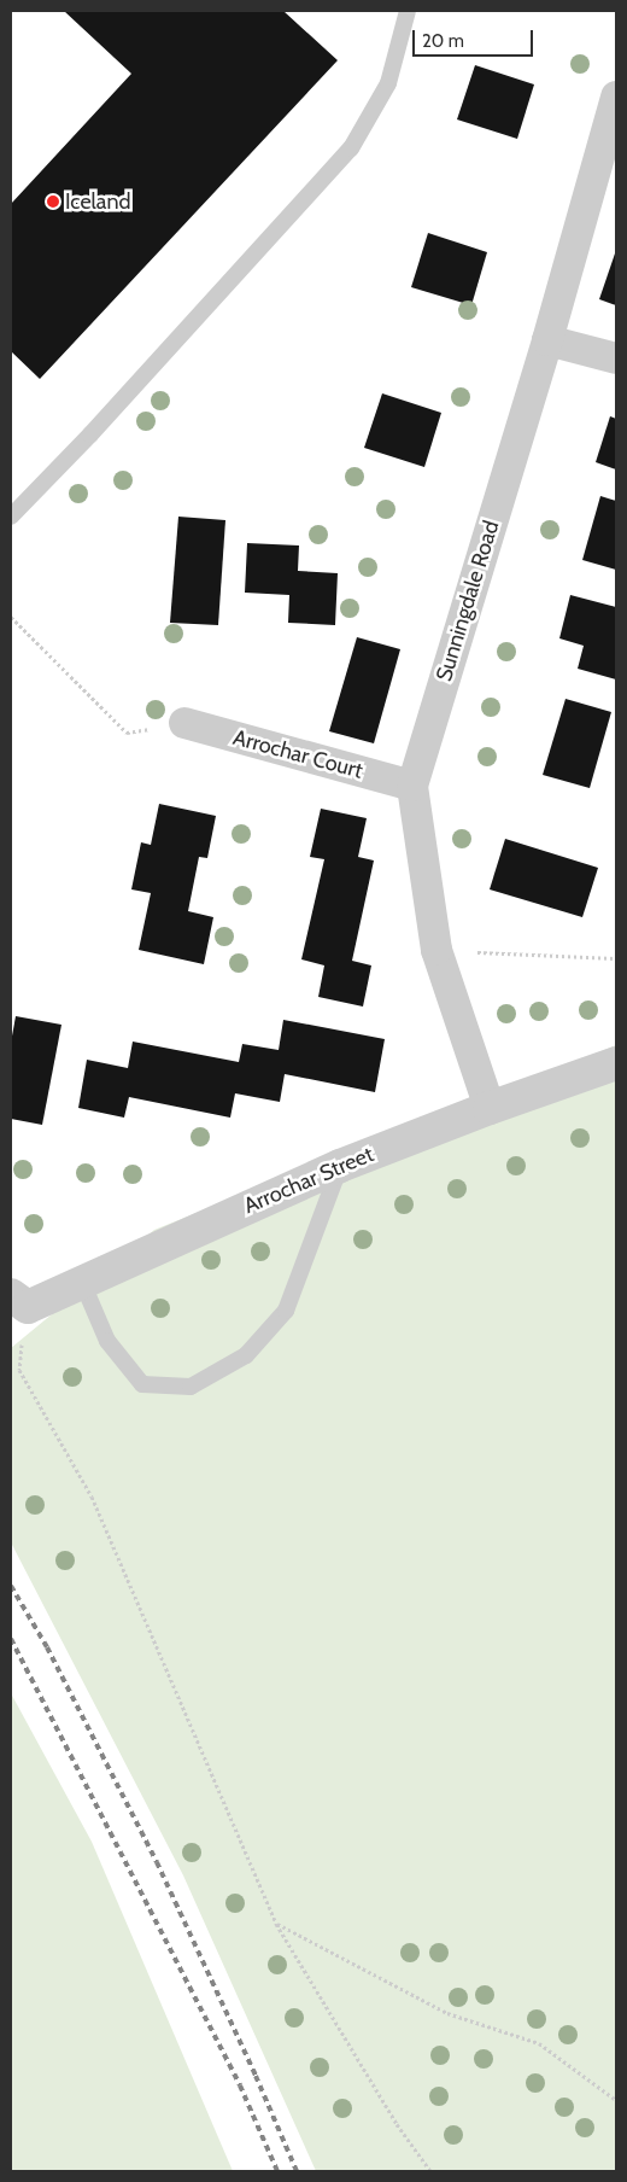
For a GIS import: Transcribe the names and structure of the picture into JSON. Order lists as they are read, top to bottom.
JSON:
{
  "streets": {
    "street": ["Sunningdale Road", "Arrochar Court", "Arrochar Street"]
  },
  "crossings": [
    ["Sunningdale Road", "Arrochar Court"],
    ["Sunningdale Road", "Arrochar Street"]
  ],
  "places": ["Iceland"],
  "scale_bar": "20 m"
}
